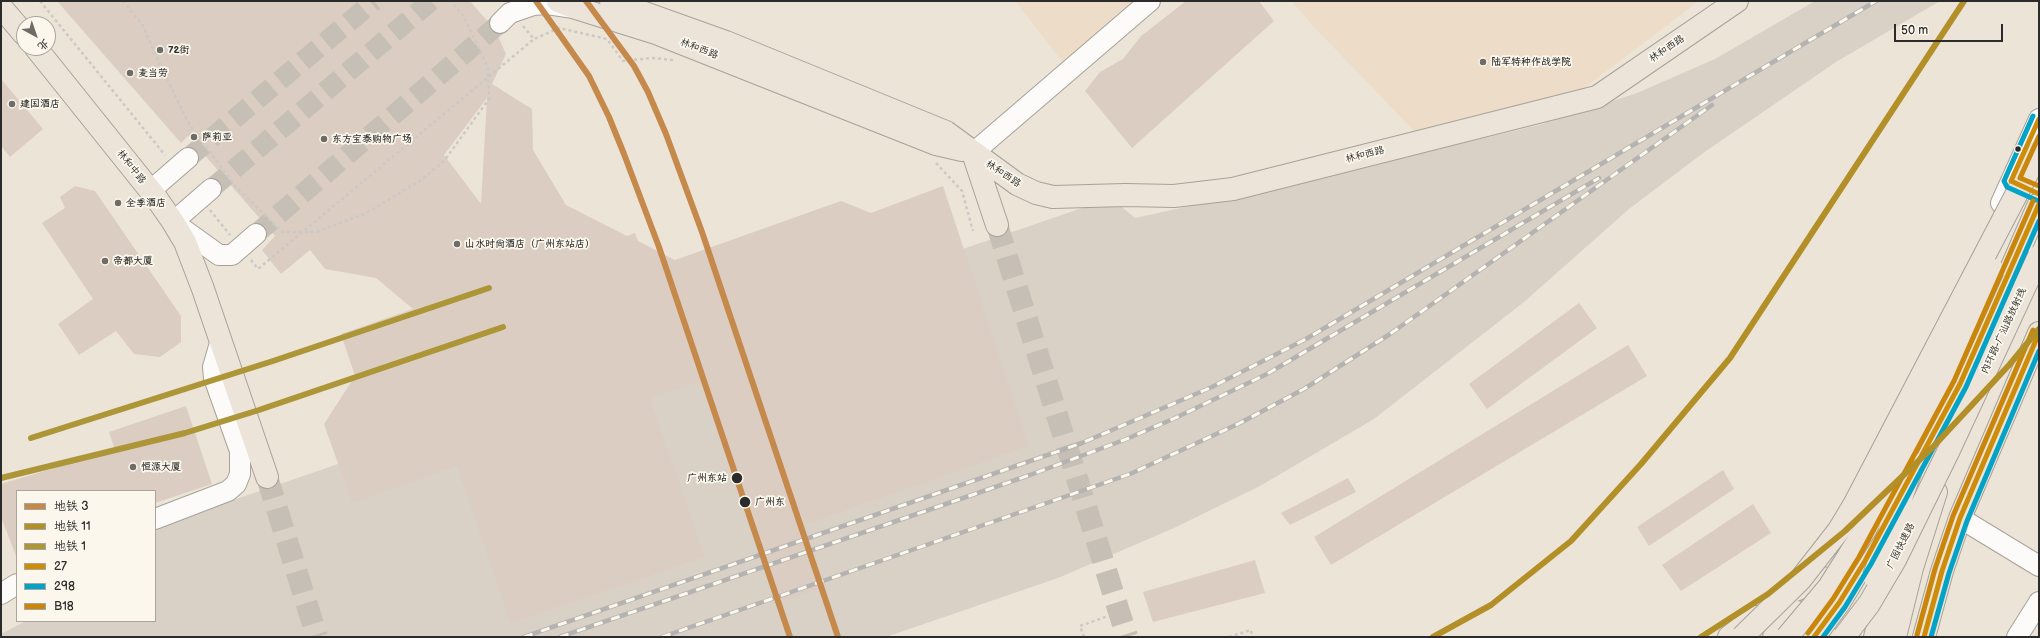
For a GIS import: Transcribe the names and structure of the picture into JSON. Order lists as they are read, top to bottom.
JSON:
{
  "streets": {
    "main road": [
      "林和西路",
      "林和中路",
      "内环路-广汕路放射线",
      "广园快速路"
    ]
  },
  "crossings": [
    ["内环路-广汕路放射线", "广园快速路"]
  ],
  "places": [
    "72街",
    "陆军特种作战学院",
    "麦当劳",
    "建国酒店",
    "萨莉亚",
    "东方宝泰购物广场",
    "全季酒店",
    "山水时尚酒店（广州东站店）",
    "帝都大厦",
    "恒源大厦",
    "广州东站",
    "广州东"
  ],
  "lines": [
    "metro line 3",
    "metro line 11",
    "transit line 298",
    "transit line 27",
    "transit line B18",
    "metro line 1"
  ],
  "legend": [
    "地铁 3",
    "地铁 11",
    "地铁 1",
    "27",
    "298",
    "B18"
  ],
  "scale_bar": "50 m",
  "north": "bottom right"
}
